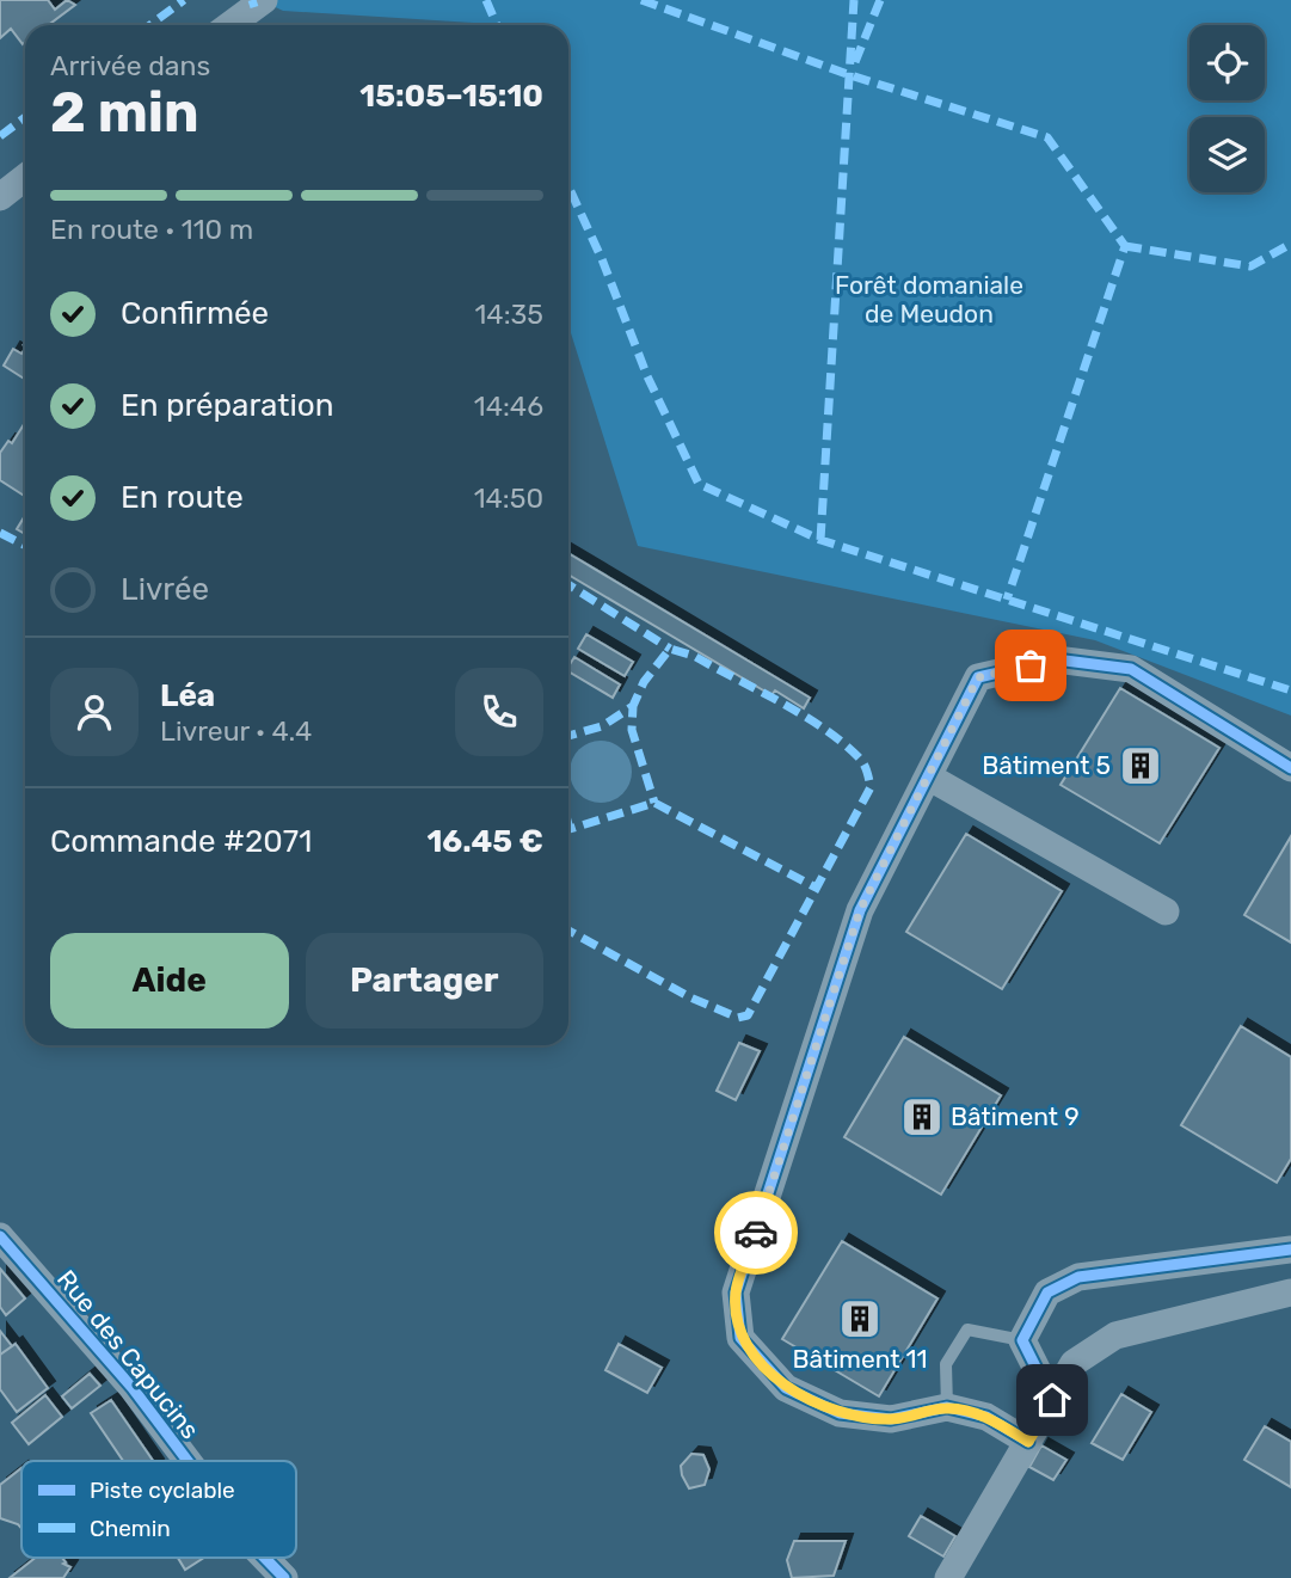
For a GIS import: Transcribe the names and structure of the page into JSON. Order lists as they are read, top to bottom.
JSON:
{
  "streets": {
    "street": ["Rue des Capucins"]
  },
  "parks": ["Forêt domaniale de Meudon"],
  "places": {
    "building": ["Bâtiment 5", "Bâtiment 9", "Bâtiment 11"]
  },
  "legend": ["Piste cyclable", "Chemin"],
  "page": {
    "heading": ["2 min", "Arrivée dans", "15:05–15:10"],
    "panel": [
      "Léa",
      "Livreur · 4.4",
      "Commande #2071",
      "16.45 €"
    ],
    "bar": "En route · 110 m",
    "list": [
      ["Confirmée", "14:35"],
      ["En préparation", "14:46"],
      ["En route", "14:50"],
      "Livrée"
    ],
    "buttons": ["Aide", "Partager"]
  }
}
